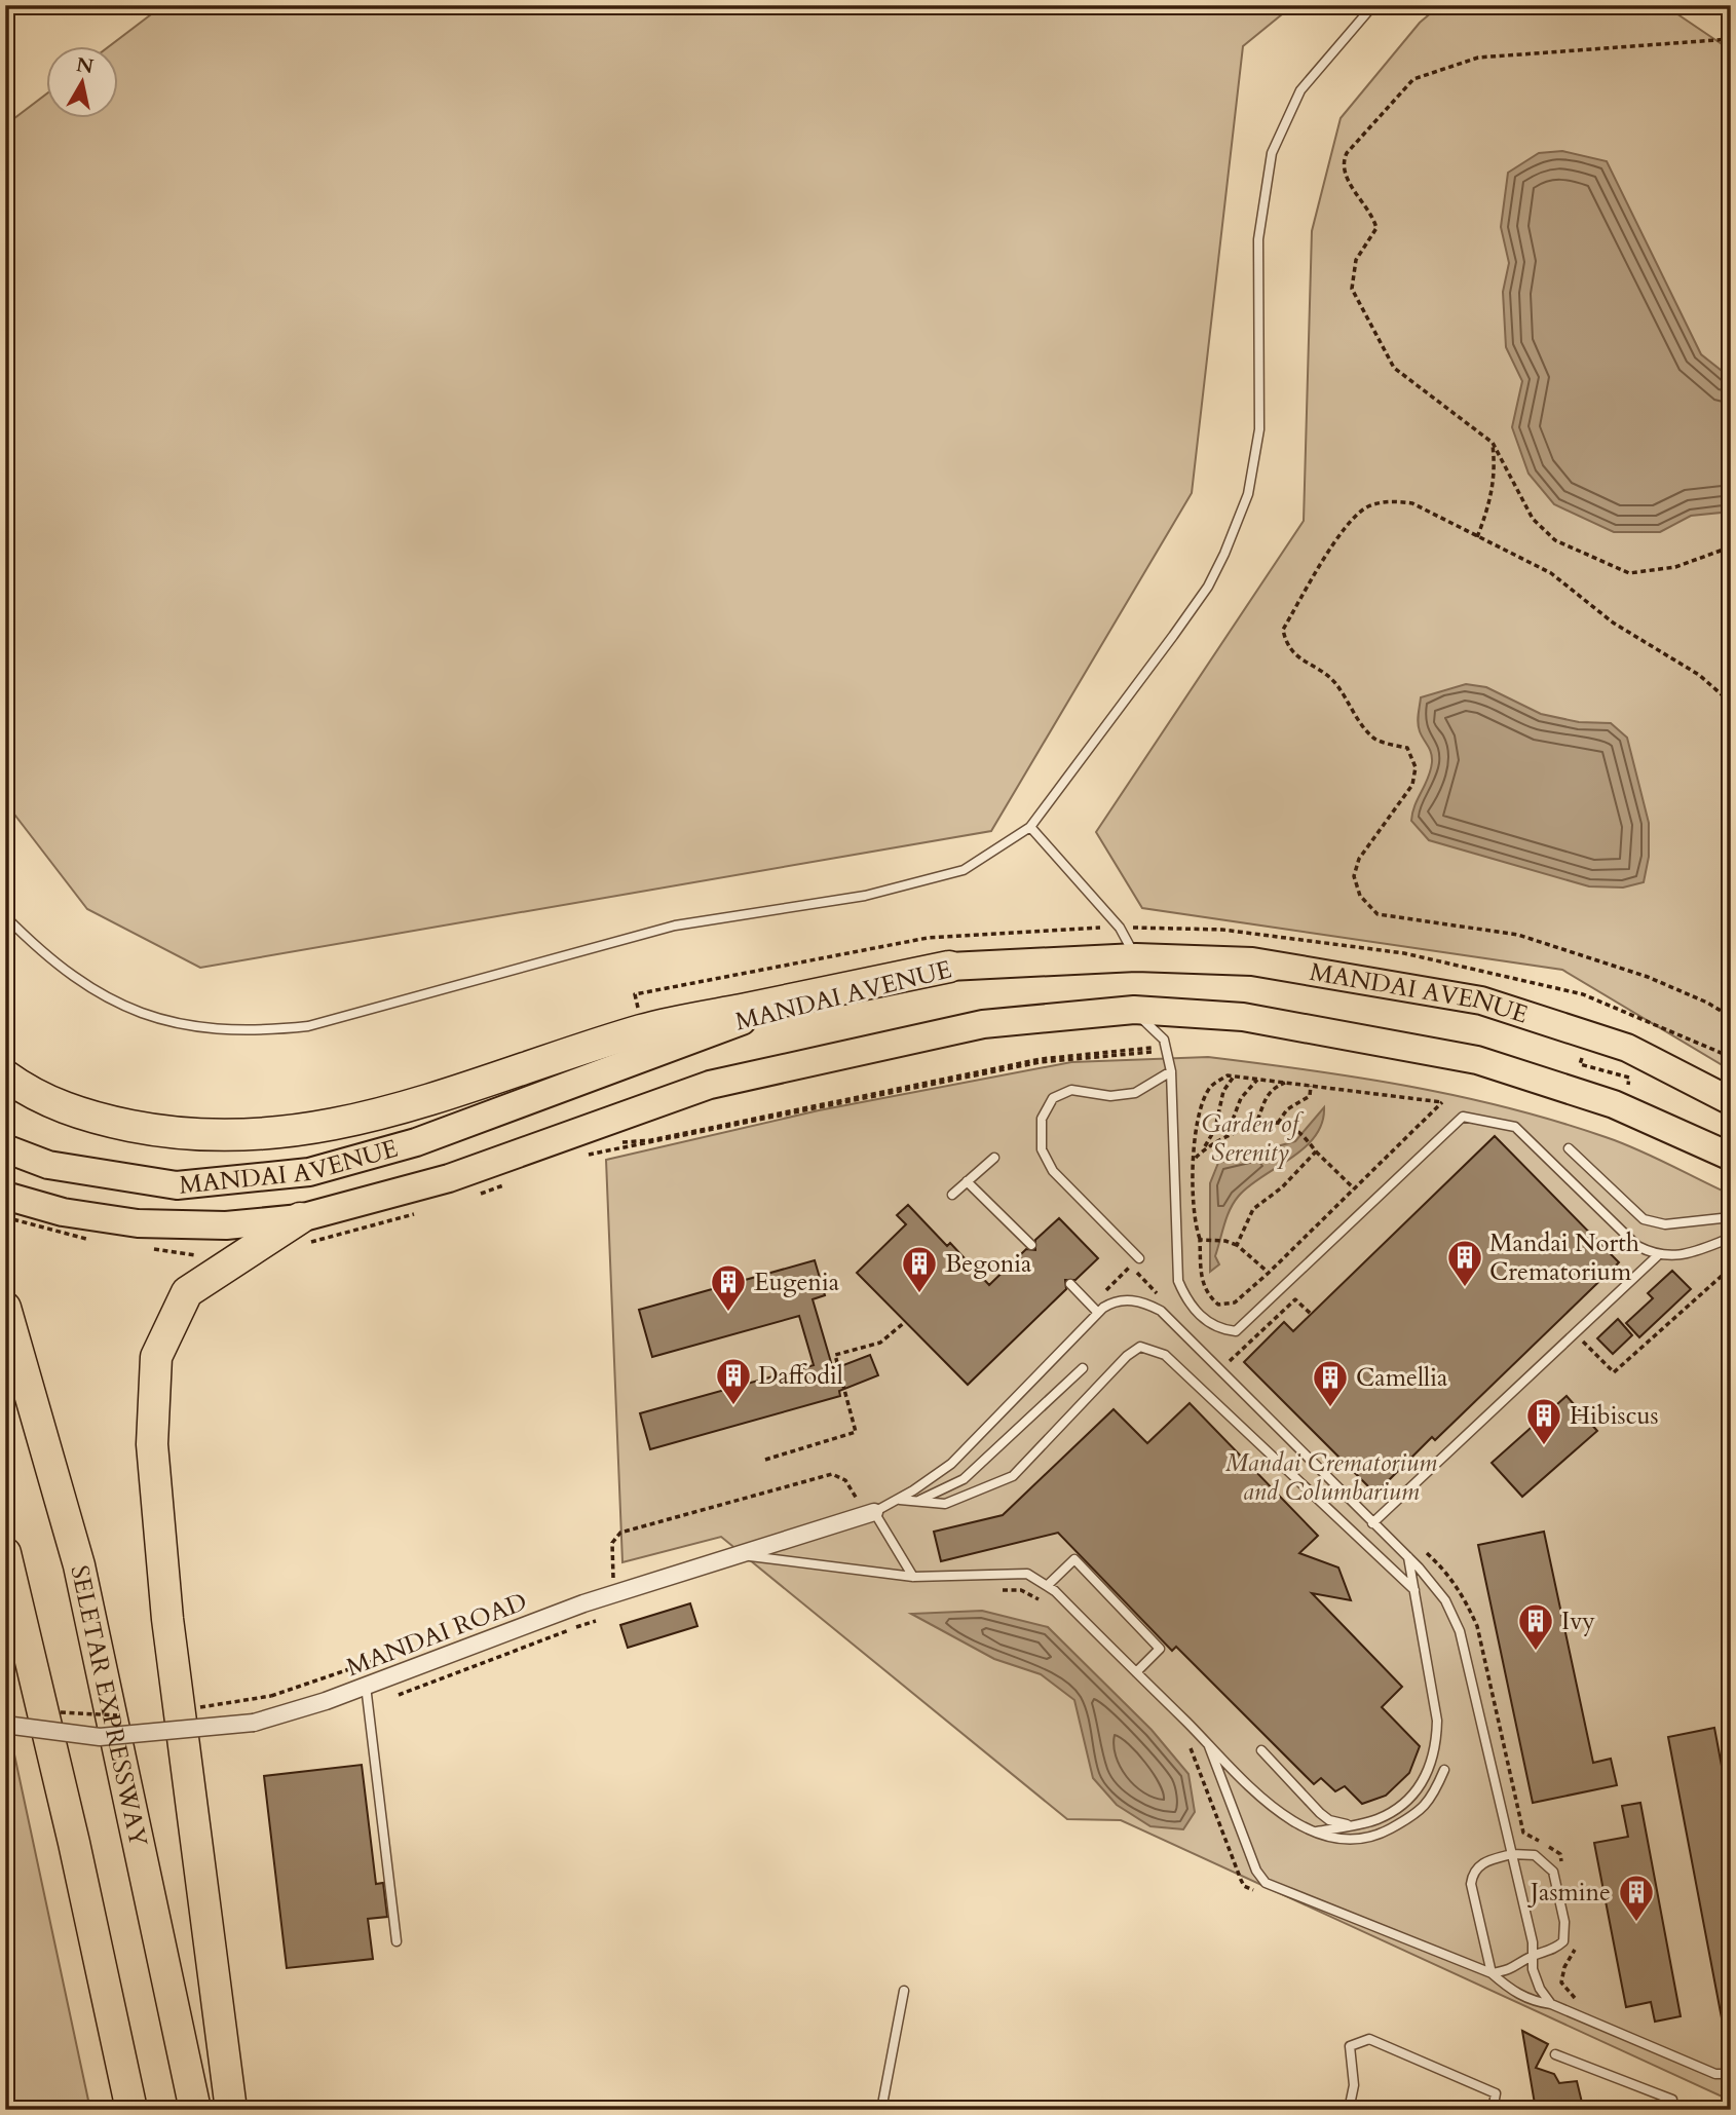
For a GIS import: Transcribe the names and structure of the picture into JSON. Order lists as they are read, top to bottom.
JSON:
{
  "streets": {
    "highway": ["SELETAR EXPRESSWAY"],
    "main road": ["MANDAI AVENUE"],
    "street": ["MANDAI ROAD"]
  },
  "parks": ["Garden of Serenity", "Mandai Crematorium and Columbarium"],
  "places": {
    "building": [
      "Mandai North Crematorium",
      "Begonia",
      "Eugenia",
      "Daffodil",
      "Camellia",
      "Hibiscus",
      "Ivy",
      "Jasmine"
    ]
  },
  "north": "top"
}
